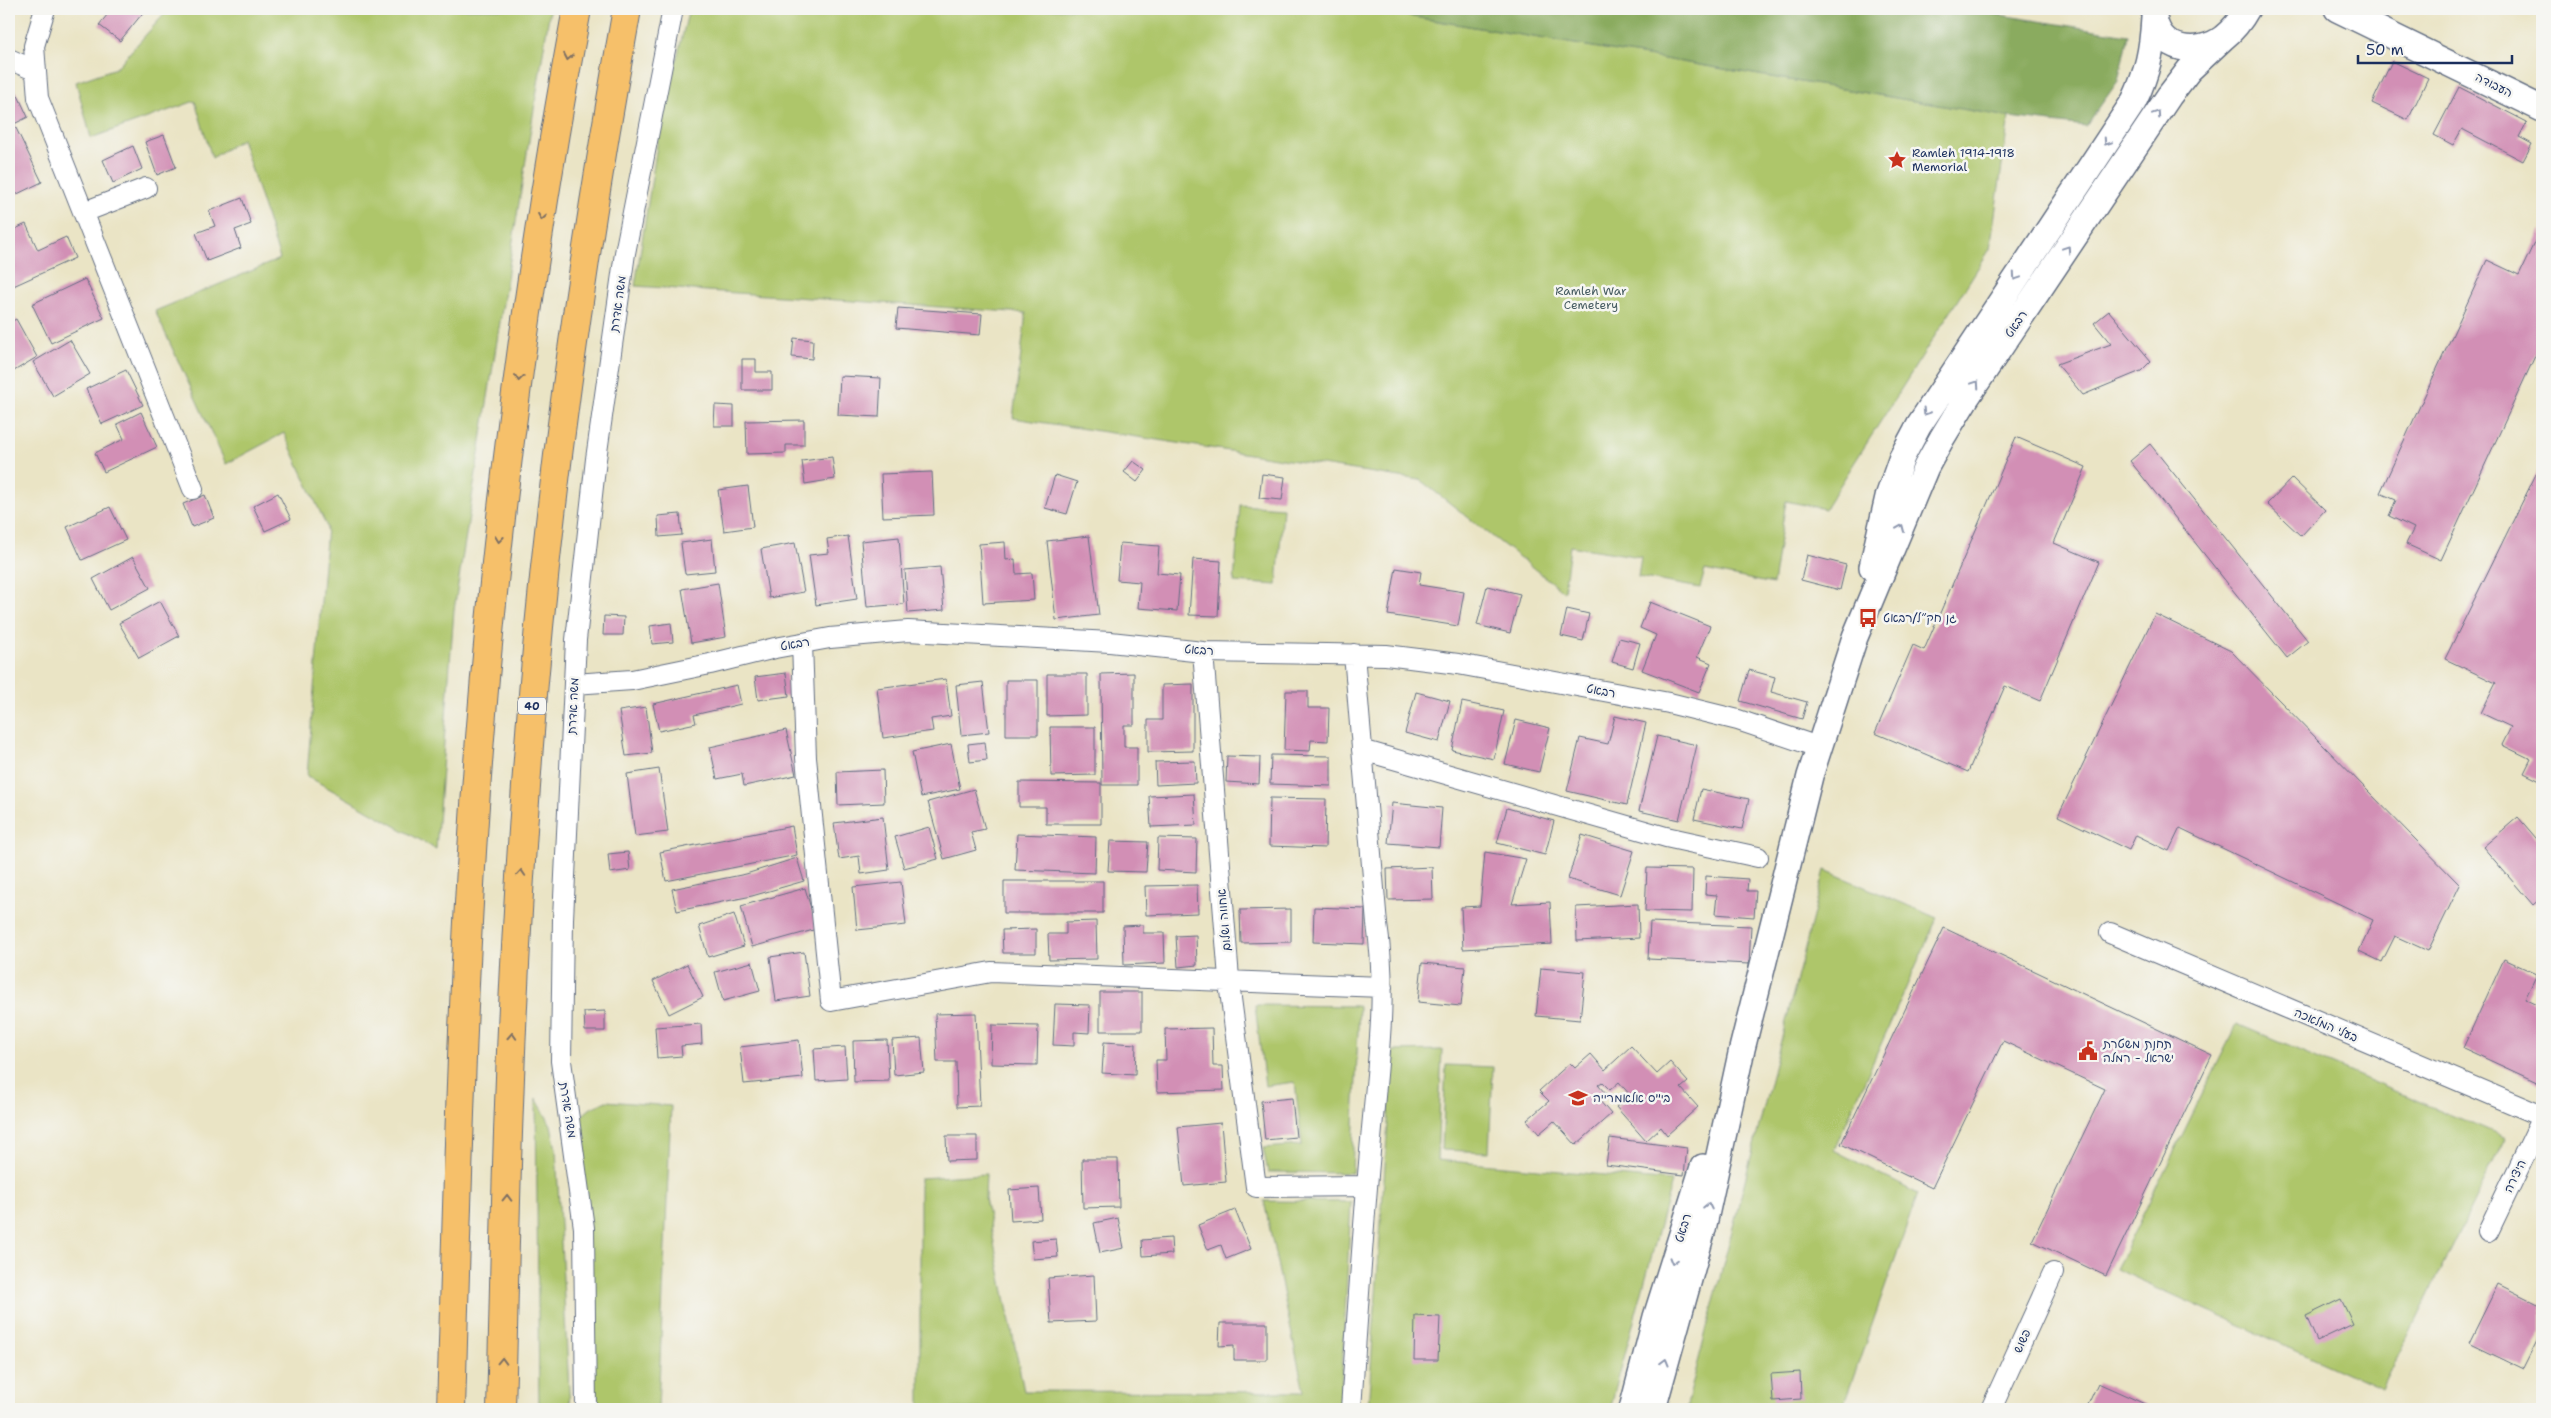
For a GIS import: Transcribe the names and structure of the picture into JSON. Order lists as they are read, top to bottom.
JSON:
{
  "streets": {
    "highway": ["40"],
    "street": [
      "העבודה",
      "משה אדרת",
      "רבאט",
      "אחווה ושלום",
      "בעלי המלאכה",
      "היצירה",
      "פשוש"
    ]
  },
  "crossings": [
    ["משה אדרת", "רבאט"],
    ["רבאט", "אחווה ושלום"],
    ["בעלי המלאכה", "היצירה"]
  ],
  "parks": ["Ramleh War Cemetery"],
  "places": {
    "place": ["Ramleh 1914-1918 Memorial"],
    "bus stop": ["גן חק״ל/רבאט"],
    "public building": ["תחנת משטרת ישראל - רמלה"],
    "school or university": ["בי\"ס אלאמרייה"]
  },
  "scale_bar": "50 m"
}
